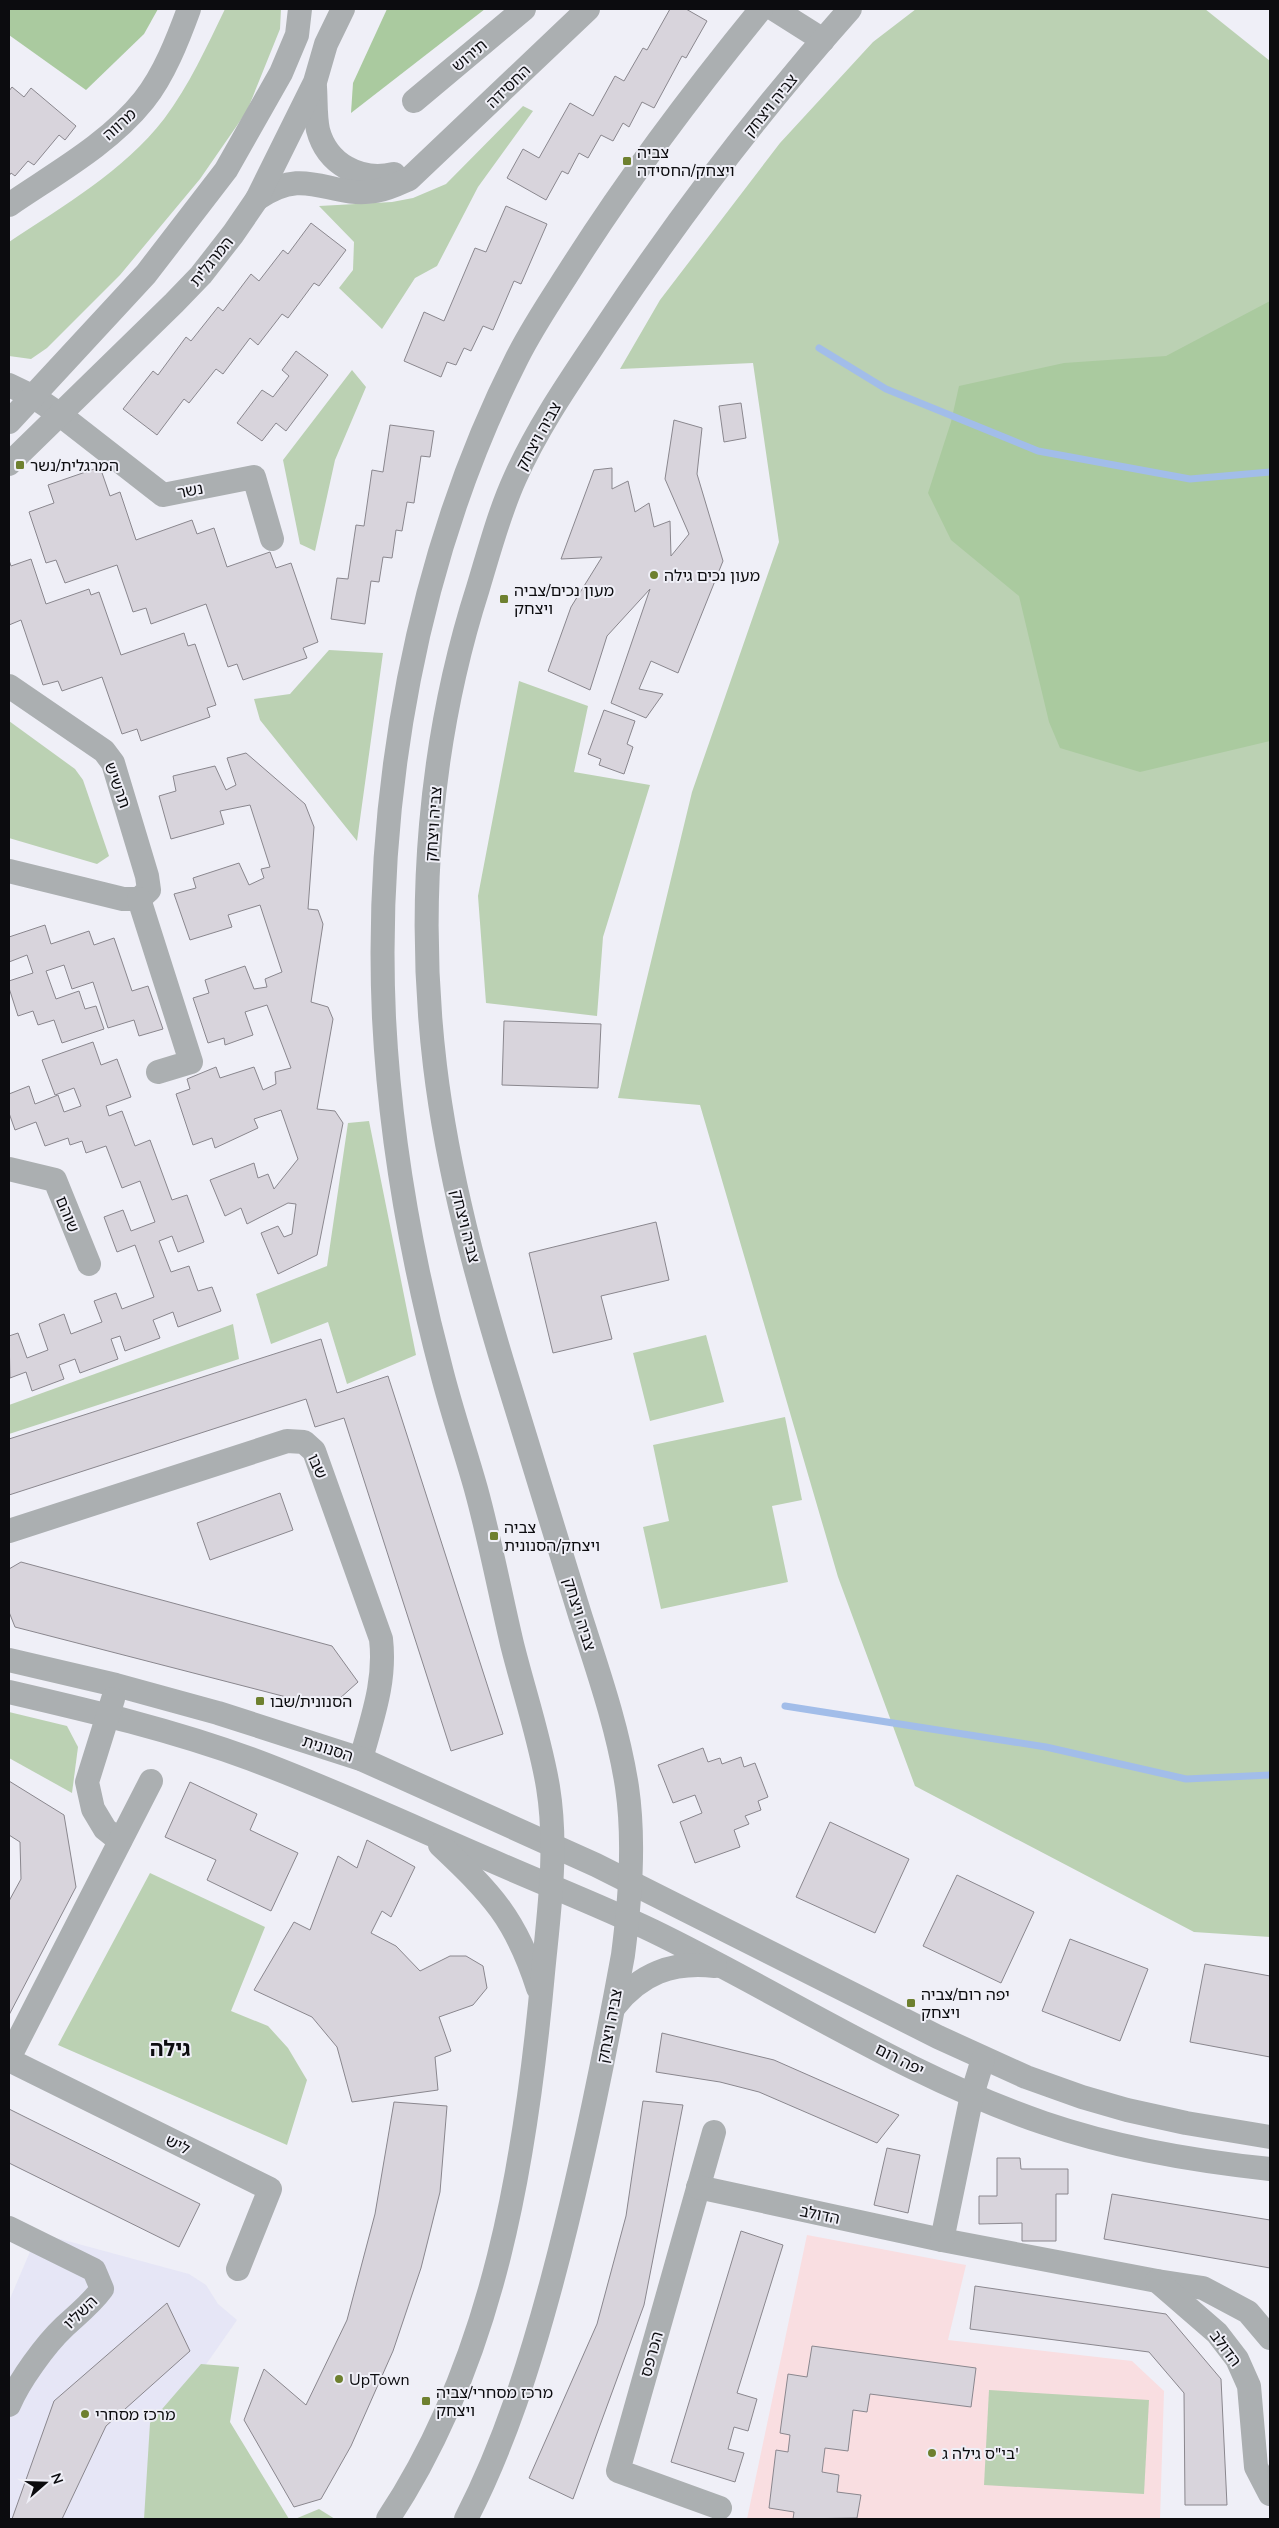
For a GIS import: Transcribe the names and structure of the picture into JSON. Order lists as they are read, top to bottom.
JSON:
{
  "streets": {
    "street": [
      "תירוש",
      "החסידה",
      "צביה ויצחק",
      "מרווה",
      "המרגלית",
      "נשר",
      "תרשיש",
      "שוהם",
      "שבו",
      "הסנונית",
      "יפה רום",
      "ליש",
      "הדולב",
      "השליו",
      "הכרפס"
    ]
  },
  "crossings": [
    ["החסידה", "המרגלית"],
    ["צביה ויצחק", "הסנונית"],
    ["צביה ויצחק", "יפה רום"],
    ["המרגלית", "נשר"],
    ["שבו", "הסנונית"],
    ["הדולב", "הכרפס"]
  ],
  "districts": ["גילה"],
  "places": {
    "transit": [
      "צביה ויצחק/החסידה",
      "המרגלית/נשר",
      "מעון נכים/צביה ויצחק",
      "צביה ויצחק/הסנונית",
      "הסנונית/שבו",
      "יפה רום/צביה ויצחק",
      "מרכז מסחרי/צביה ויצחק"
    ],
    "other": [
      "מעון נכים גילה",
      "UpTown",
      "מרכז מסחרי",
      "בי\"ס גילה ג'"
    ]
  },
  "north": "right"
}
